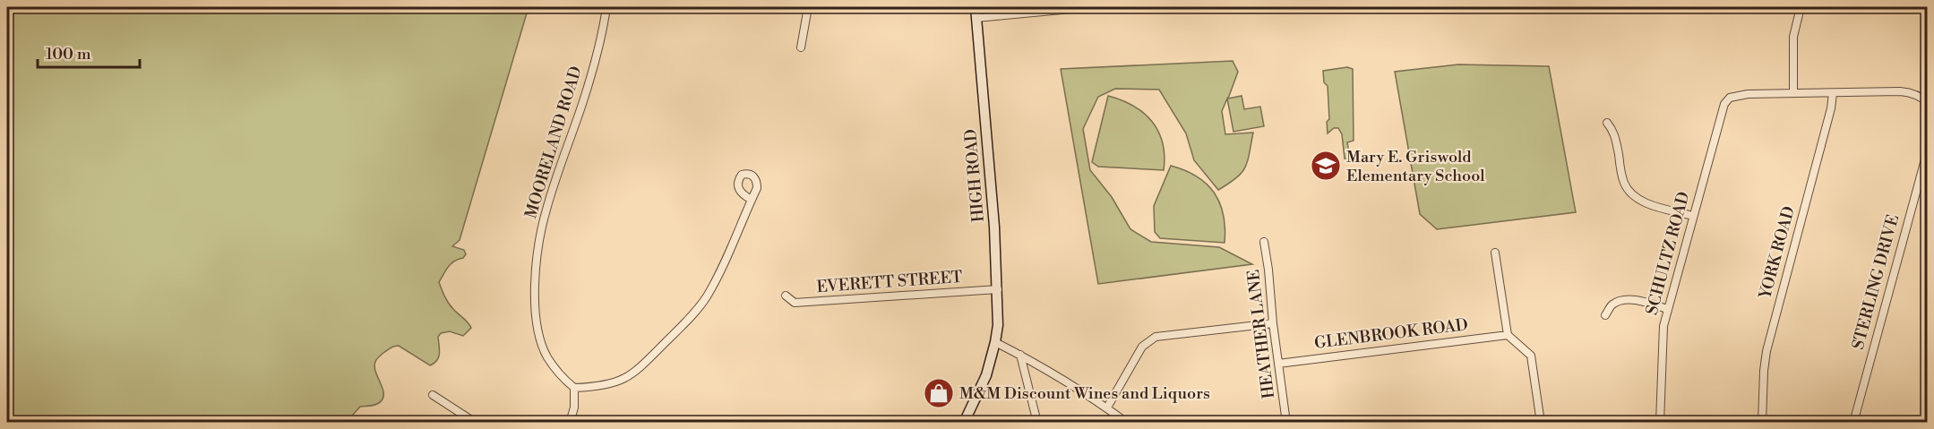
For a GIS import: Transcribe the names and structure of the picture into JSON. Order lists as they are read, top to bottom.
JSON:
{
  "streets": {
    "main road": ["HIGH ROAD"],
    "street": [
      "MOORELAND ROAD",
      "YORK ROAD",
      "SCHULTZ ROAD",
      "EVERETT STREET",
      "STERLING DRIVE",
      "HEATHER LANE",
      "GLENBROOK ROAD"
    ]
  },
  "crossings": [
    ["HIGH ROAD", "EVERETT STREET"],
    ["HEATHER LANE", "GLENBROOK ROAD"]
  ],
  "places": {
    "school or university": ["Mary E. Griswold Elementary School"],
    "shop": ["M&M Discount Wines and Liquors"]
  },
  "scale_bar": "100 m"
}
